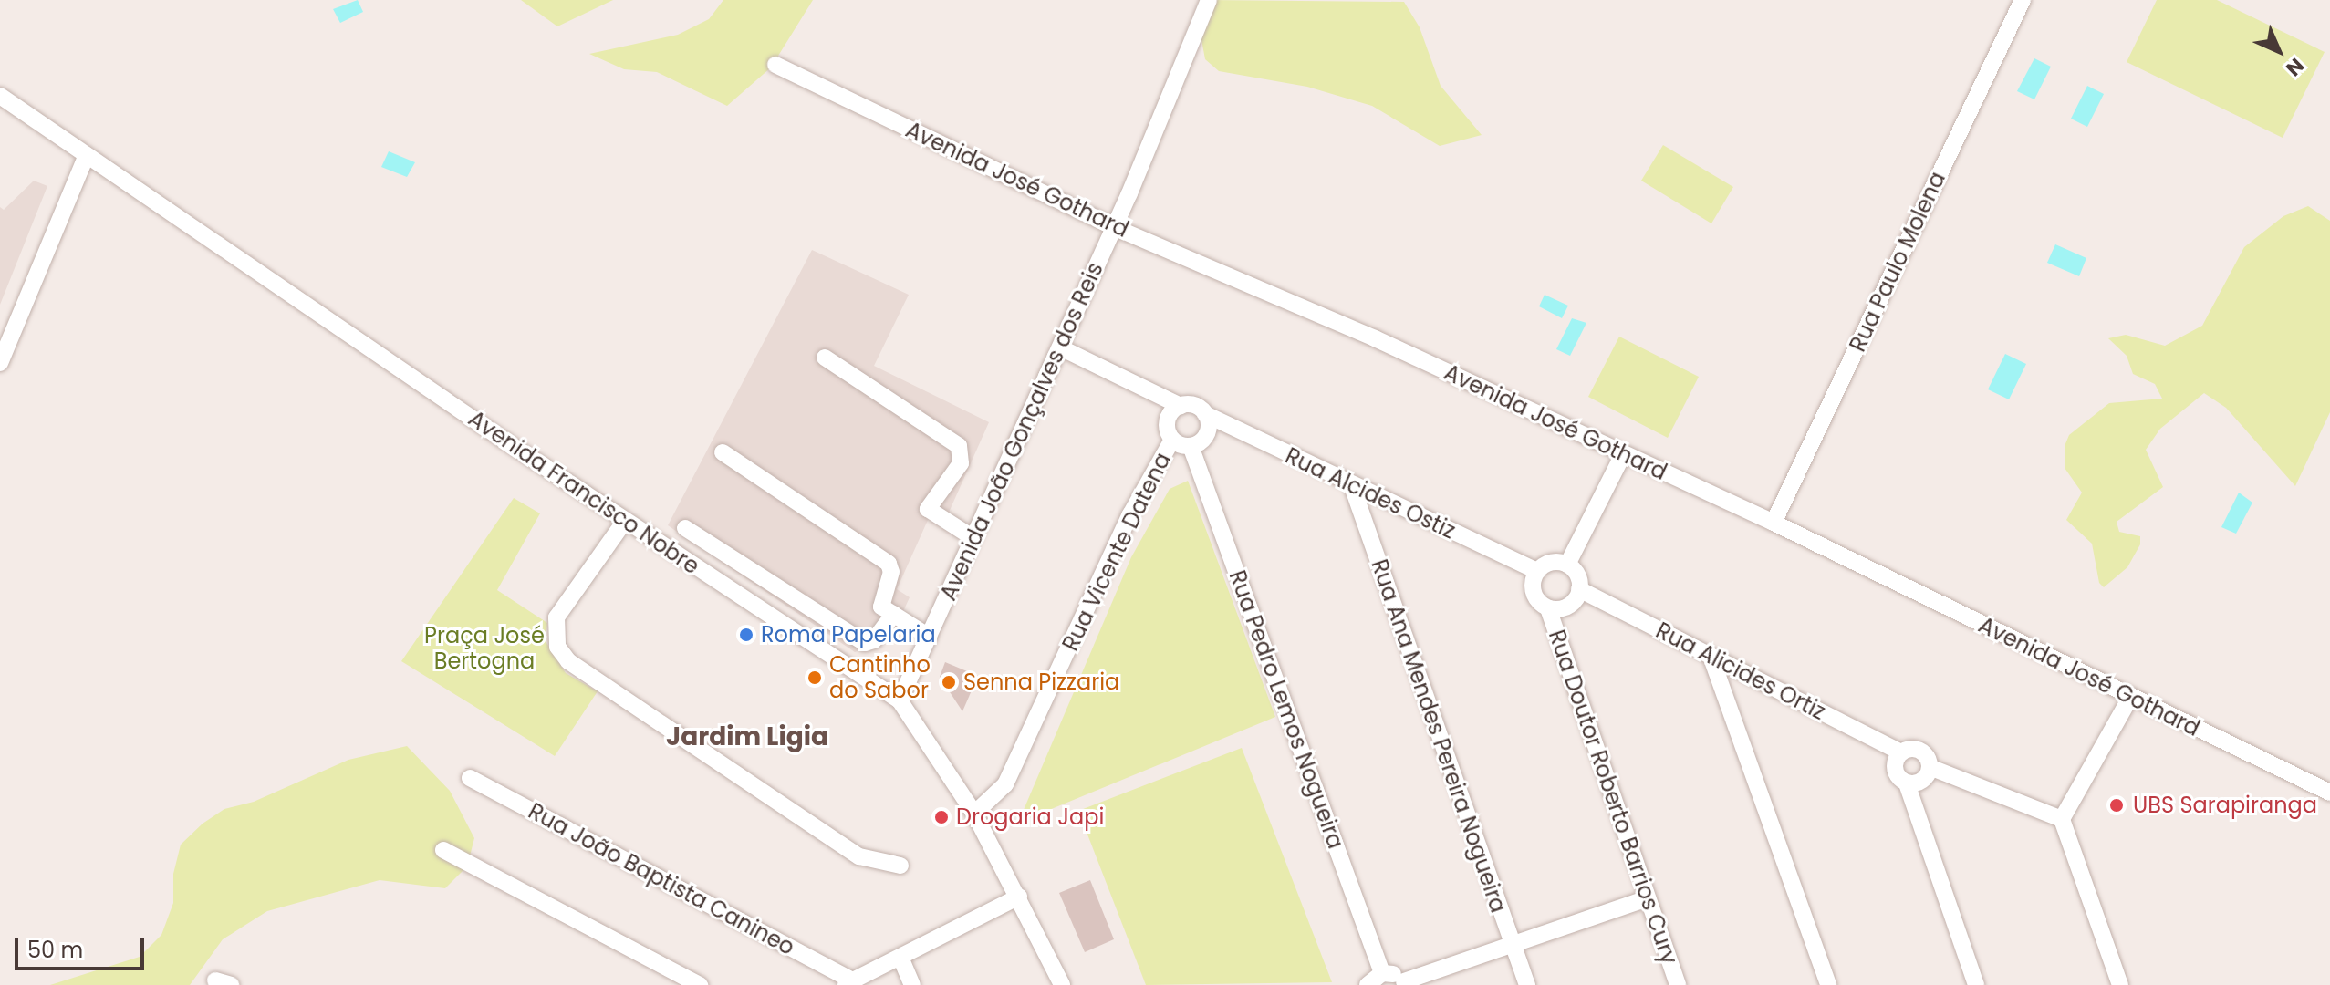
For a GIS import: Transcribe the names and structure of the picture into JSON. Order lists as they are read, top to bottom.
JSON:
{
  "streets": {
    "street": [
      "Avenida José Gothard",
      "Rua Paulo Molena",
      "Avenida João Gonçalves dos Reis",
      "Avenida Francisco Nobre",
      "Rua Alcides Ostiz",
      "Rua Vicente Datena",
      "Rua Alicides Ortiz",
      "Rua Pedro Lemos Nogueira",
      "Rua Ana Mendes Pereira Nogueira",
      "Rua Doutor Roberto Barrios Cury",
      "Rua João Baptista Canineo"
    ]
  },
  "crossings": [
    ["Avenida José Gothard", "Rua Paulo Molena"],
    ["Avenida José Gothard", "Avenida João Gonçalves dos Reis"],
    ["Avenida João Gonçalves dos Reis", "Avenida Francisco Nobre"],
    ["Avenida Francisco Nobre", "Rua Vicente Datena"],
    ["Rua Alcides Ostiz", "Rua Vicente Datena"],
    ["Rua Alcides Ostiz", "Rua Alicides Ortiz"],
    ["Rua Alcides Ostiz", "Rua Pedro Lemos Nogueira"],
    ["Rua Alcides Ostiz", "Rua Ana Mendes Pereira Nogueira"],
    ["Rua Alcides Ostiz", "Rua Doutor Roberto Barrios Cury"],
    ["Rua Vicente Datena", "Rua Pedro Lemos Nogueira"],
    ["Rua Alicides Ortiz", "Rua Doutor Roberto Barrios Cury"]
  ],
  "districts": ["Jardim Ligia"],
  "parks": ["Praça José Bertogna"],
  "places": [
    "Roma Papelaria",
    "Cantinho do Sabor",
    "Senna Pizzaria",
    "UBS Sarapiranga",
    "Drogaria Japi"
  ],
  "scale_bar": "50 m",
  "north": "bottom right"
}
